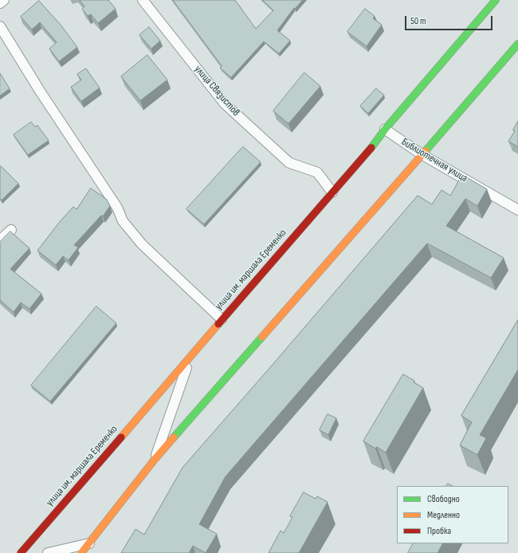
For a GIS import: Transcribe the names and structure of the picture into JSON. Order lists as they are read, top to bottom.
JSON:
{
  "streets": {
    "main road": ["улица им. маршала Еременко"],
    "street": ["улица Связистов", "Библиотечная улица"]
  },
  "crossings": [
    ["улица Связистов", "улица им. маршала Еременко"],
    ["Библиотечная улица", "улица им. маршала Еременко"]
  ],
  "legend": ["Свободно", "Медленно", "Пробка"],
  "scale_bar": "50 m"
}
